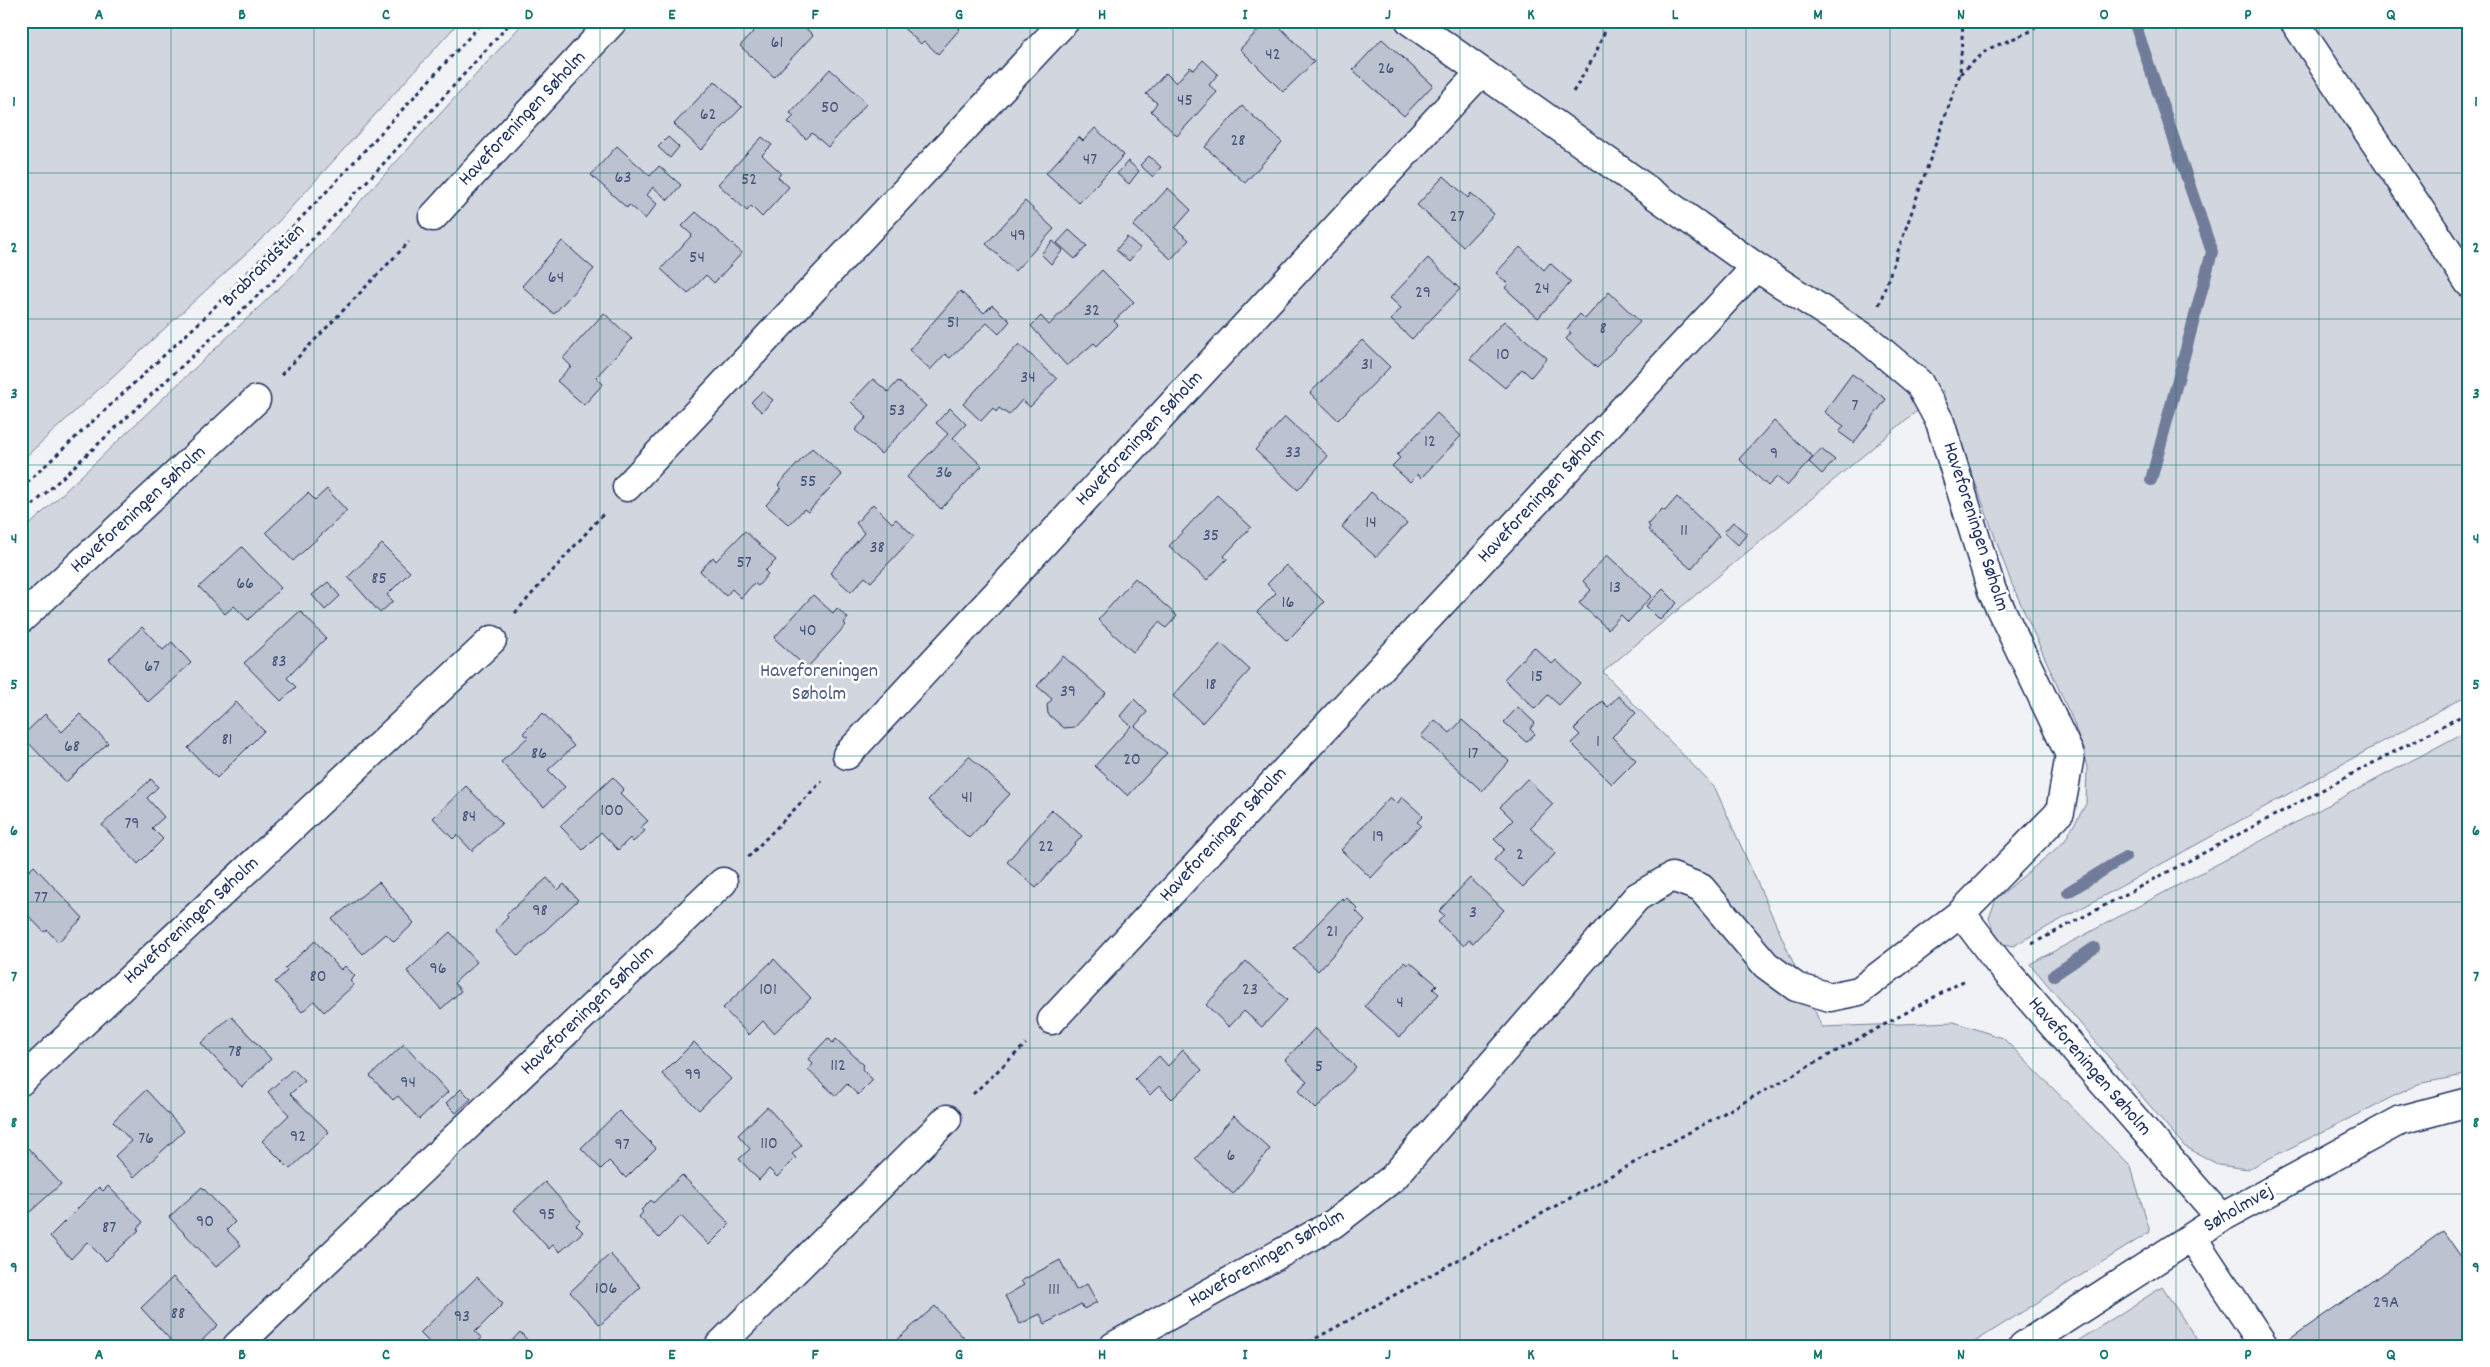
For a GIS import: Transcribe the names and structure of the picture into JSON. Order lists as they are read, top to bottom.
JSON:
{
  "streets": {
    "street": ["Haveforeningen Søholm", "Søholmvej"],
    "path": ["Brabrandstien"]
  },
  "crossings": [
    ["Haveforeningen Søholm", "Søholmvej"]
  ],
  "parks": ["Haveforeningen Søholm"],
  "house_numbers": [
    "61",
    "42",
    "26",
    "45",
    "50",
    "62",
    "28",
    "47",
    "63",
    "52",
    "27",
    "49",
    "54",
    "64",
    "24",
    "29",
    "32",
    "51",
    "8",
    "10",
    "31",
    "34",
    "7",
    "53",
    "12",
    "33",
    "9",
    "36",
    "55",
    "14",
    "11",
    "35",
    "38",
    "57",
    "85",
    "66",
    "13",
    "16",
    "40",
    "83",
    "67",
    "15",
    "18",
    "39",
    "81",
    "1",
    "68",
    "86",
    "17",
    "20",
    "41",
    "100",
    "84",
    "79",
    "19",
    "22",
    "2",
    "77",
    "98",
    "3",
    "21",
    "96",
    "80",
    "101",
    "23",
    "4",
    "78",
    "112",
    "5",
    "99",
    "94",
    "92",
    "76",
    "110",
    "97",
    "6",
    "95",
    "90",
    "87",
    "106",
    "111",
    "29A",
    "88",
    "93"
  ],
  "grid": {
    "columns": [
      "A",
      "B",
      "C",
      "D",
      "E",
      "F",
      "G",
      "H",
      "I",
      "J",
      "K",
      "L",
      "M",
      "N",
      "O",
      "P",
      "Q"
    ],
    "rows": [
      "1",
      "2",
      "3",
      "4",
      "5",
      "6",
      "7",
      "8",
      "9"
    ]
  }
}
